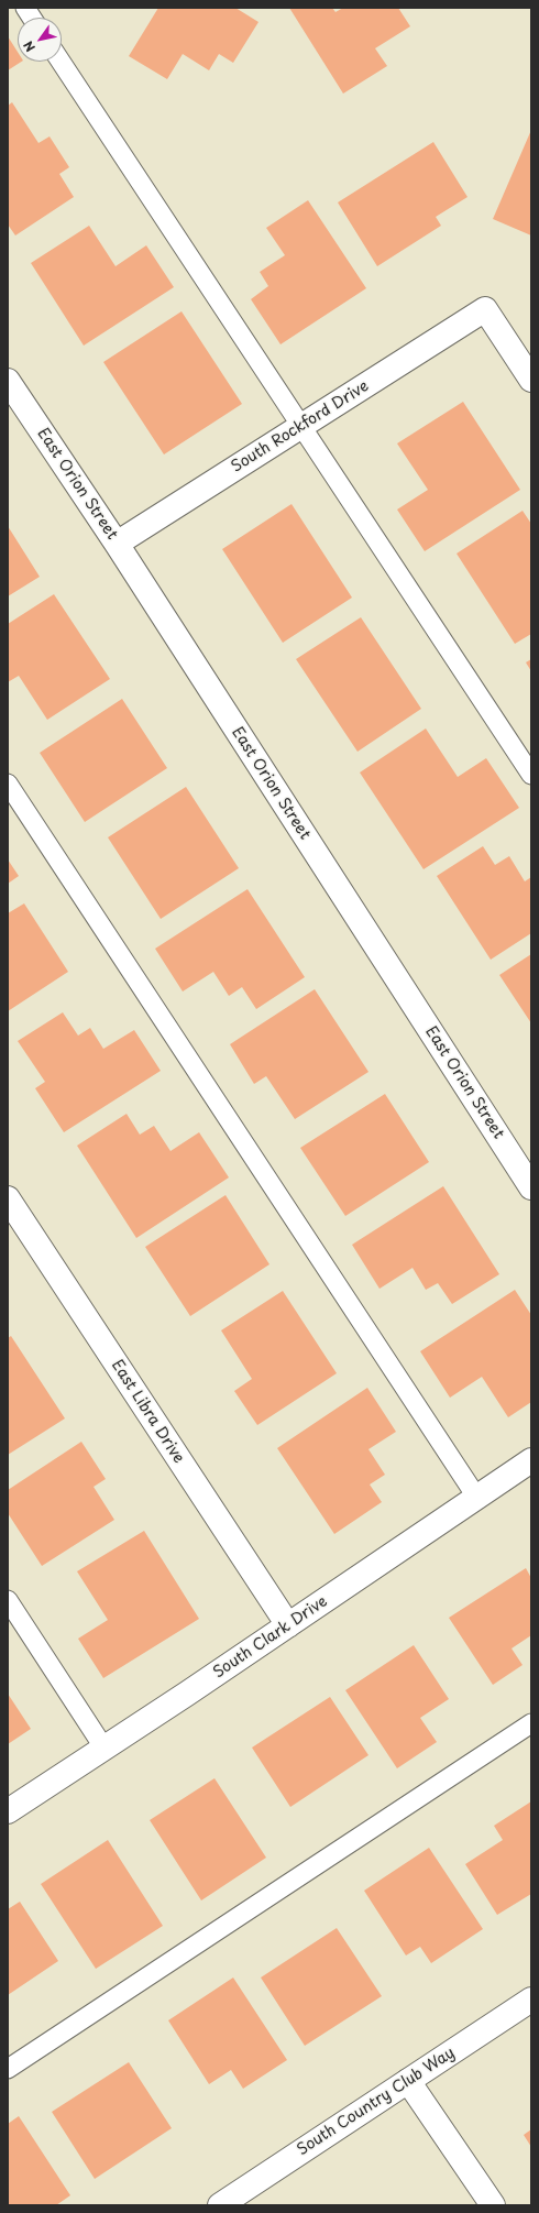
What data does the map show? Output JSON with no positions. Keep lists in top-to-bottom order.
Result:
{
  "streets": {
    "street": [
      "South Rockford Drive",
      "East Orion Street",
      "East Libra Drive",
      "South Clark Drive",
      "South Country Club Way"
    ]
  },
  "crossings": [
    ["South Rockford Drive", "East Orion Street"],
    ["East Libra Drive", "South Clark Drive"]
  ],
  "north": "bottom left"
}
